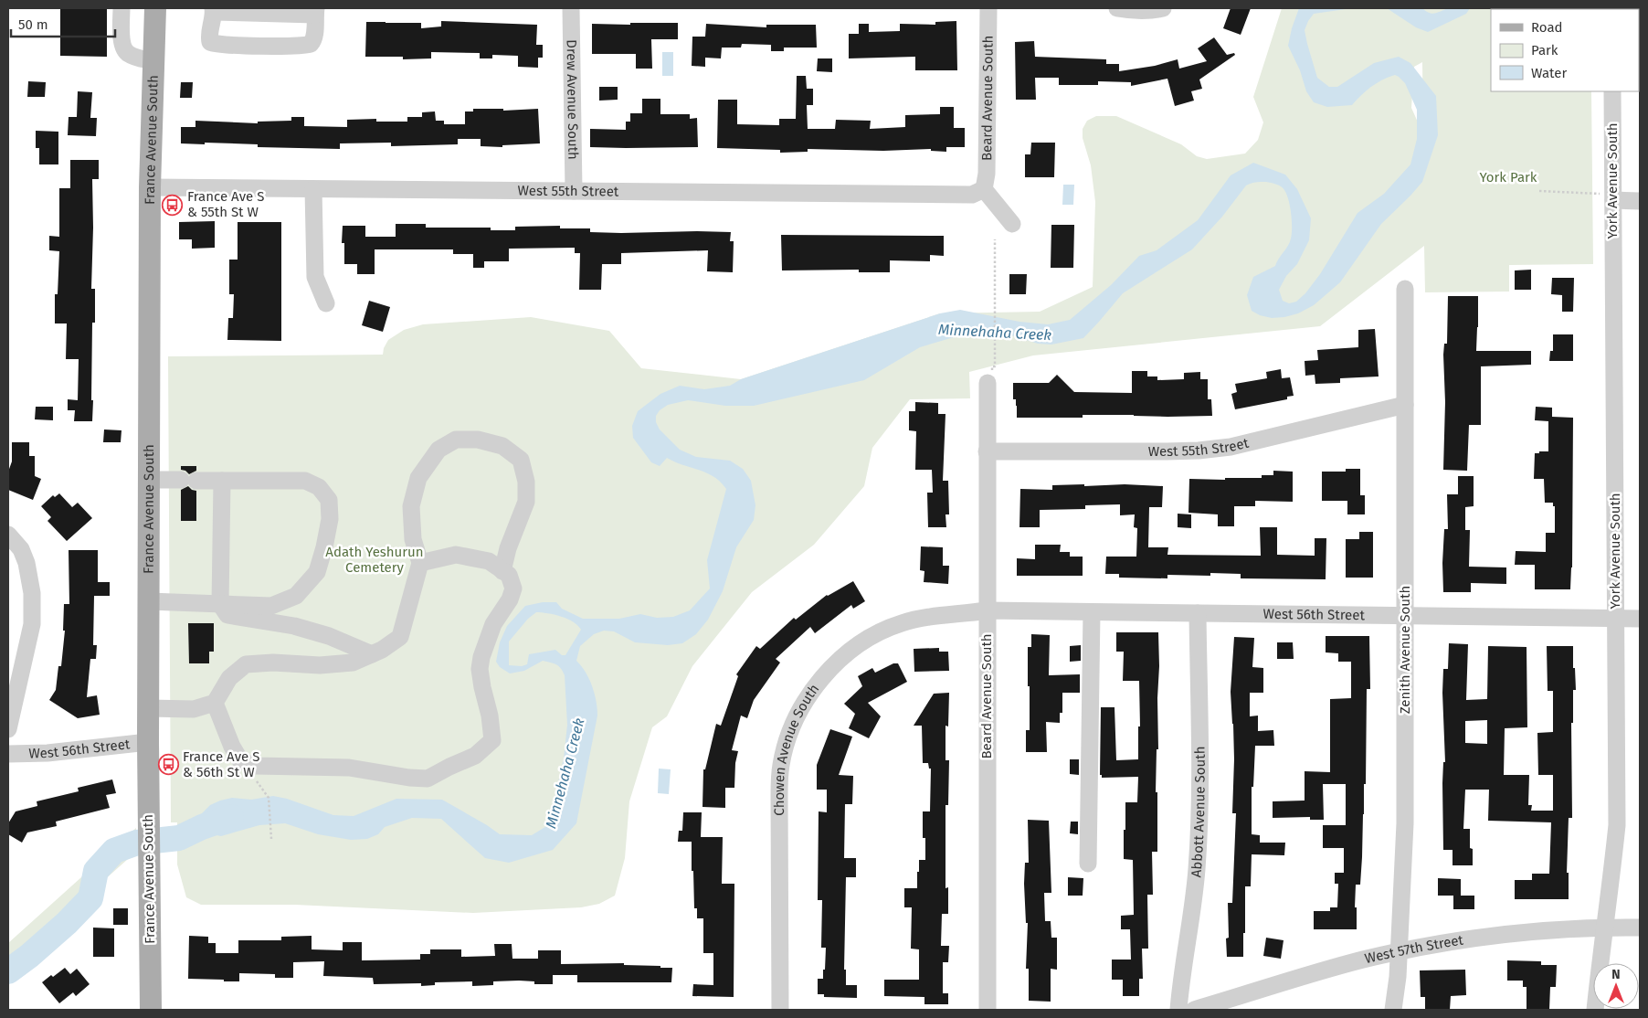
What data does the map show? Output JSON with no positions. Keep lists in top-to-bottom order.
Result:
{
  "streets": {
    "main road": ["France Avenue South"],
    "street": [
      "Beard Avenue South",
      "Drew Avenue South",
      "York Avenue South",
      "West 55th Street",
      "West 56th Street",
      "Zenith Avenue South",
      "Chowen Avenue South",
      "Abbott Avenue South",
      "West 57th Street"
    ]
  },
  "crossings": [
    ["Beard Avenue South", "West 55th Street"],
    ["Beard Avenue South", "West 56th Street"],
    ["Beard Avenue South", "Chowen Avenue South"],
    ["Drew Avenue South", "West 55th Street"],
    ["France Avenue South", "West 55th Street"],
    ["France Avenue South", "West 56th Street"],
    ["York Avenue South", "West 56th Street"],
    ["York Avenue South", "West 57th Street"],
    ["West 55th Street", "Zenith Avenue South"],
    ["West 56th Street", "Zenith Avenue South"],
    ["West 56th Street", "Chowen Avenue South"],
    ["West 56th Street", "Abbott Avenue South"],
    ["Zenith Avenue South", "West 57th Street"]
  ],
  "water": ["Minnehaha Creek"],
  "parks": ["York Park", "Adath Yeshurun Cemetery"],
  "places": {
    "bus stop": ["France Ave S & 55th St W", "France Ave S & 56th St W"]
  },
  "legend": ["Road", "Park", "Water"],
  "scale_bar": "50 m",
  "north": "top"
}
